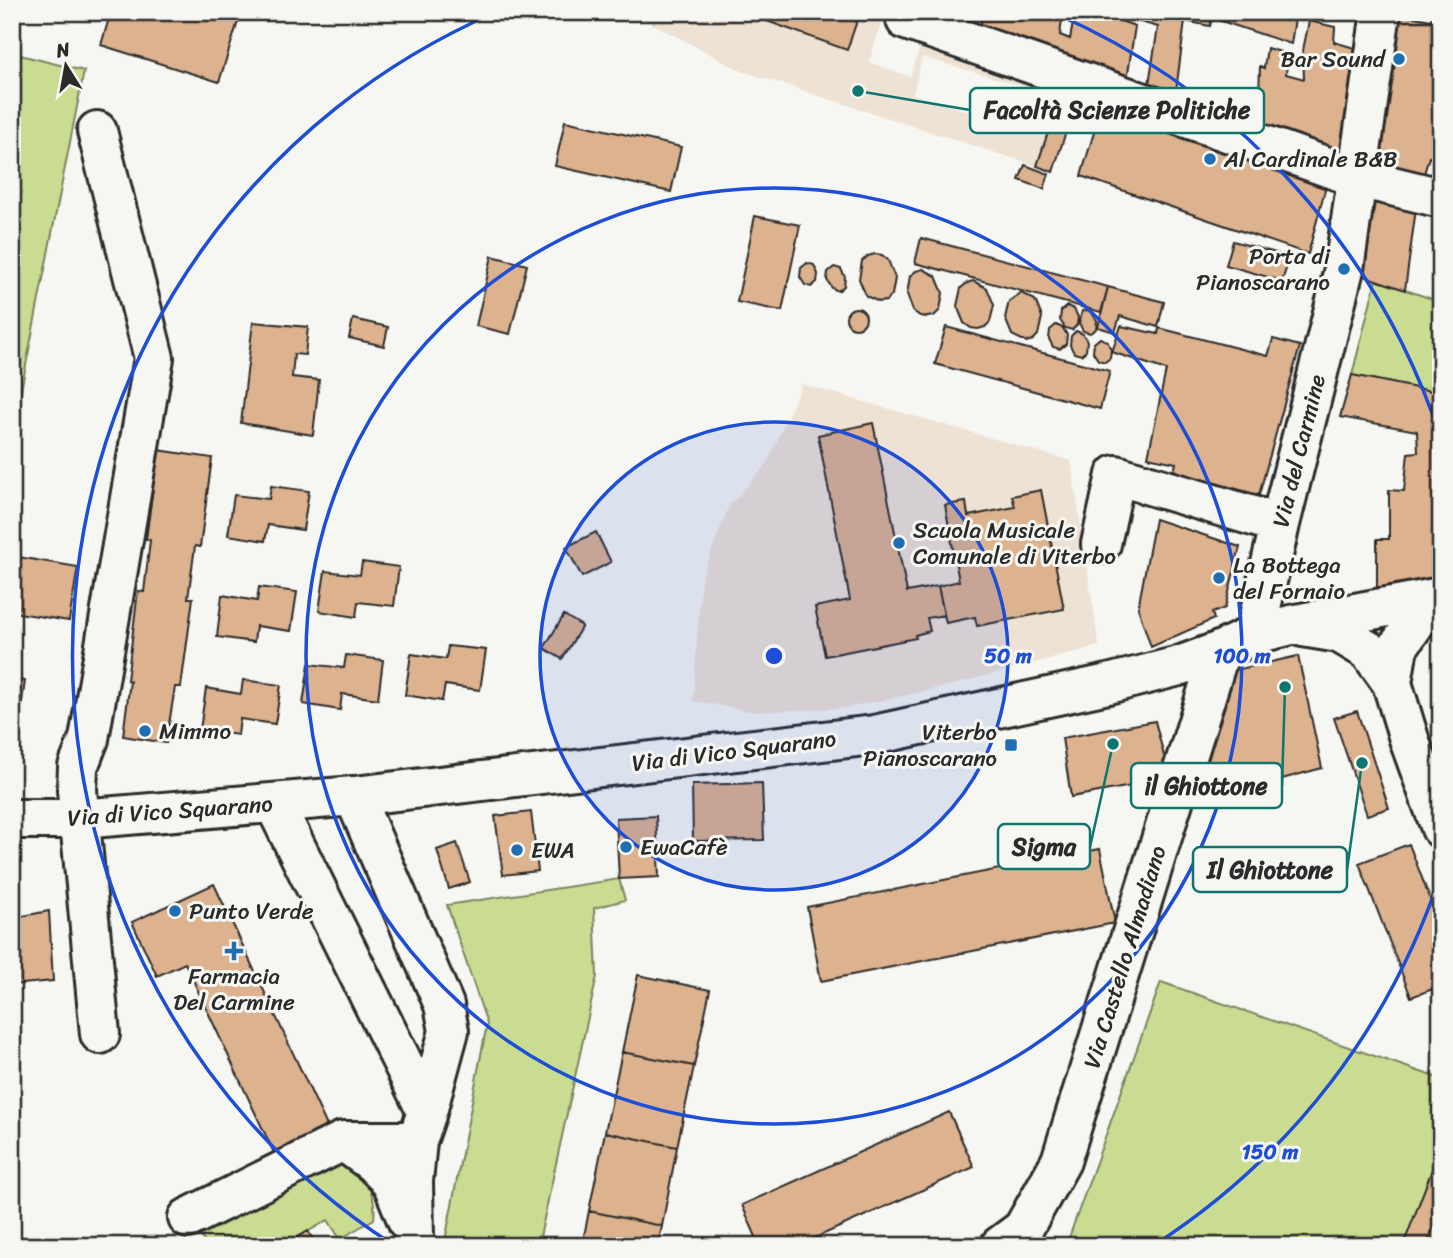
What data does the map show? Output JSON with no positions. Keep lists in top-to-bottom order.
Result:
{
  "streets": {
    "street": ["Via del Carmine", "Via di Vico Squarano", "Via Castello Almadiano"]
  },
  "crossings": [
    ["Via del Carmine", "Via di Vico Squarano"],
    ["Via di Vico Squarano", "Via Castello Almadiano"]
  ],
  "places": {
    "other": [
      "Bar Sound",
      "Facoltà Scienze Politiche",
      "Al Cardinale B&B",
      "Porta di Pianoscarano",
      "Scuola Musicale Comunale di Viterbo",
      "La Bottega del Fornaio",
      "il Ghiottone",
      "Mimmo",
      "Sigma",
      "Il Ghiottone",
      "EwaCafè",
      "EWA",
      "Punto Verde"
    ],
    "transit": ["Viterbo Pianoscarano"],
    "health": ["Farmacia Del Carmine"]
  },
  "north": "top",
  "rings": ["50 m", "100 m", "150 m"]
}
